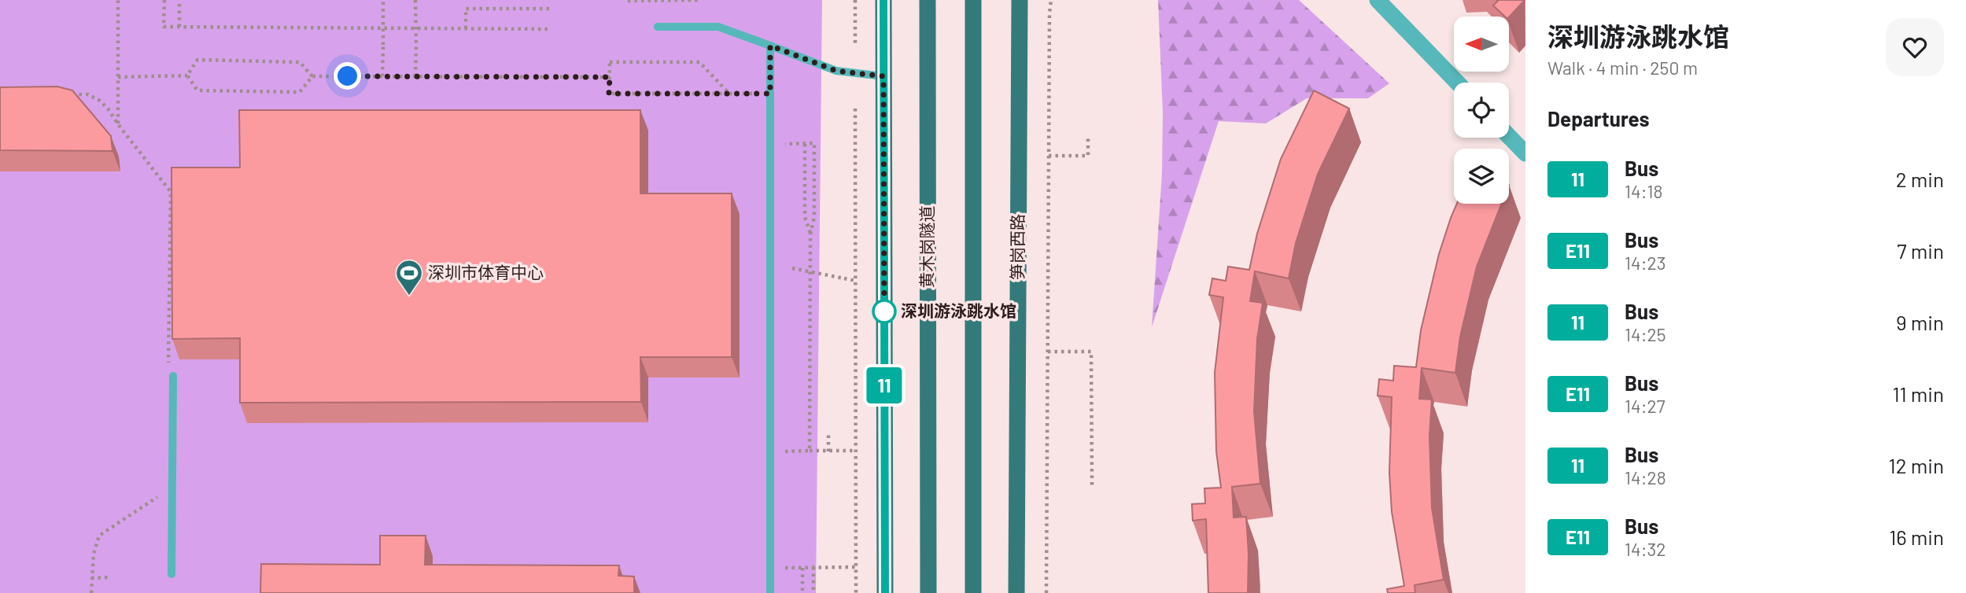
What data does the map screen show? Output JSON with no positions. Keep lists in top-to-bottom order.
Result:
{
  "streets": {
    "main road": ["黄木岗隧道", "笋岗西路"]
  },
  "places": {
    "sports": ["深圳市体育中心"],
    "other": ["深圳游泳跳水馆"]
  },
  "lines": ["bus line 11"],
  "north": "left",
  "page": {
    "on_map": "11",
    "heading": [
      ["深圳游泳跳水馆", "Walk · 4 min · 250 m"],
      "Departures"
    ],
    "list": [
      {
        "mark": "11",
        "name": "Bus",
        "note": "14:18",
        "value": "2 min"
      },
      {
        "mark": "E11",
        "name": "Bus",
        "note": "14:23",
        "value": "7 min"
      },
      {
        "mark": "11",
        "name": "Bus",
        "note": "14:25",
        "value": "9 min"
      },
      {
        "mark": "E11",
        "name": "Bus",
        "note": "14:27",
        "value": "11 min"
      },
      {
        "mark": "11",
        "name": "Bus",
        "note": "14:28",
        "value": "12 min"
      },
      {
        "mark": "E11",
        "name": "Bus",
        "note": "14:32",
        "value": "16 min"
      }
    ]
  }
}
